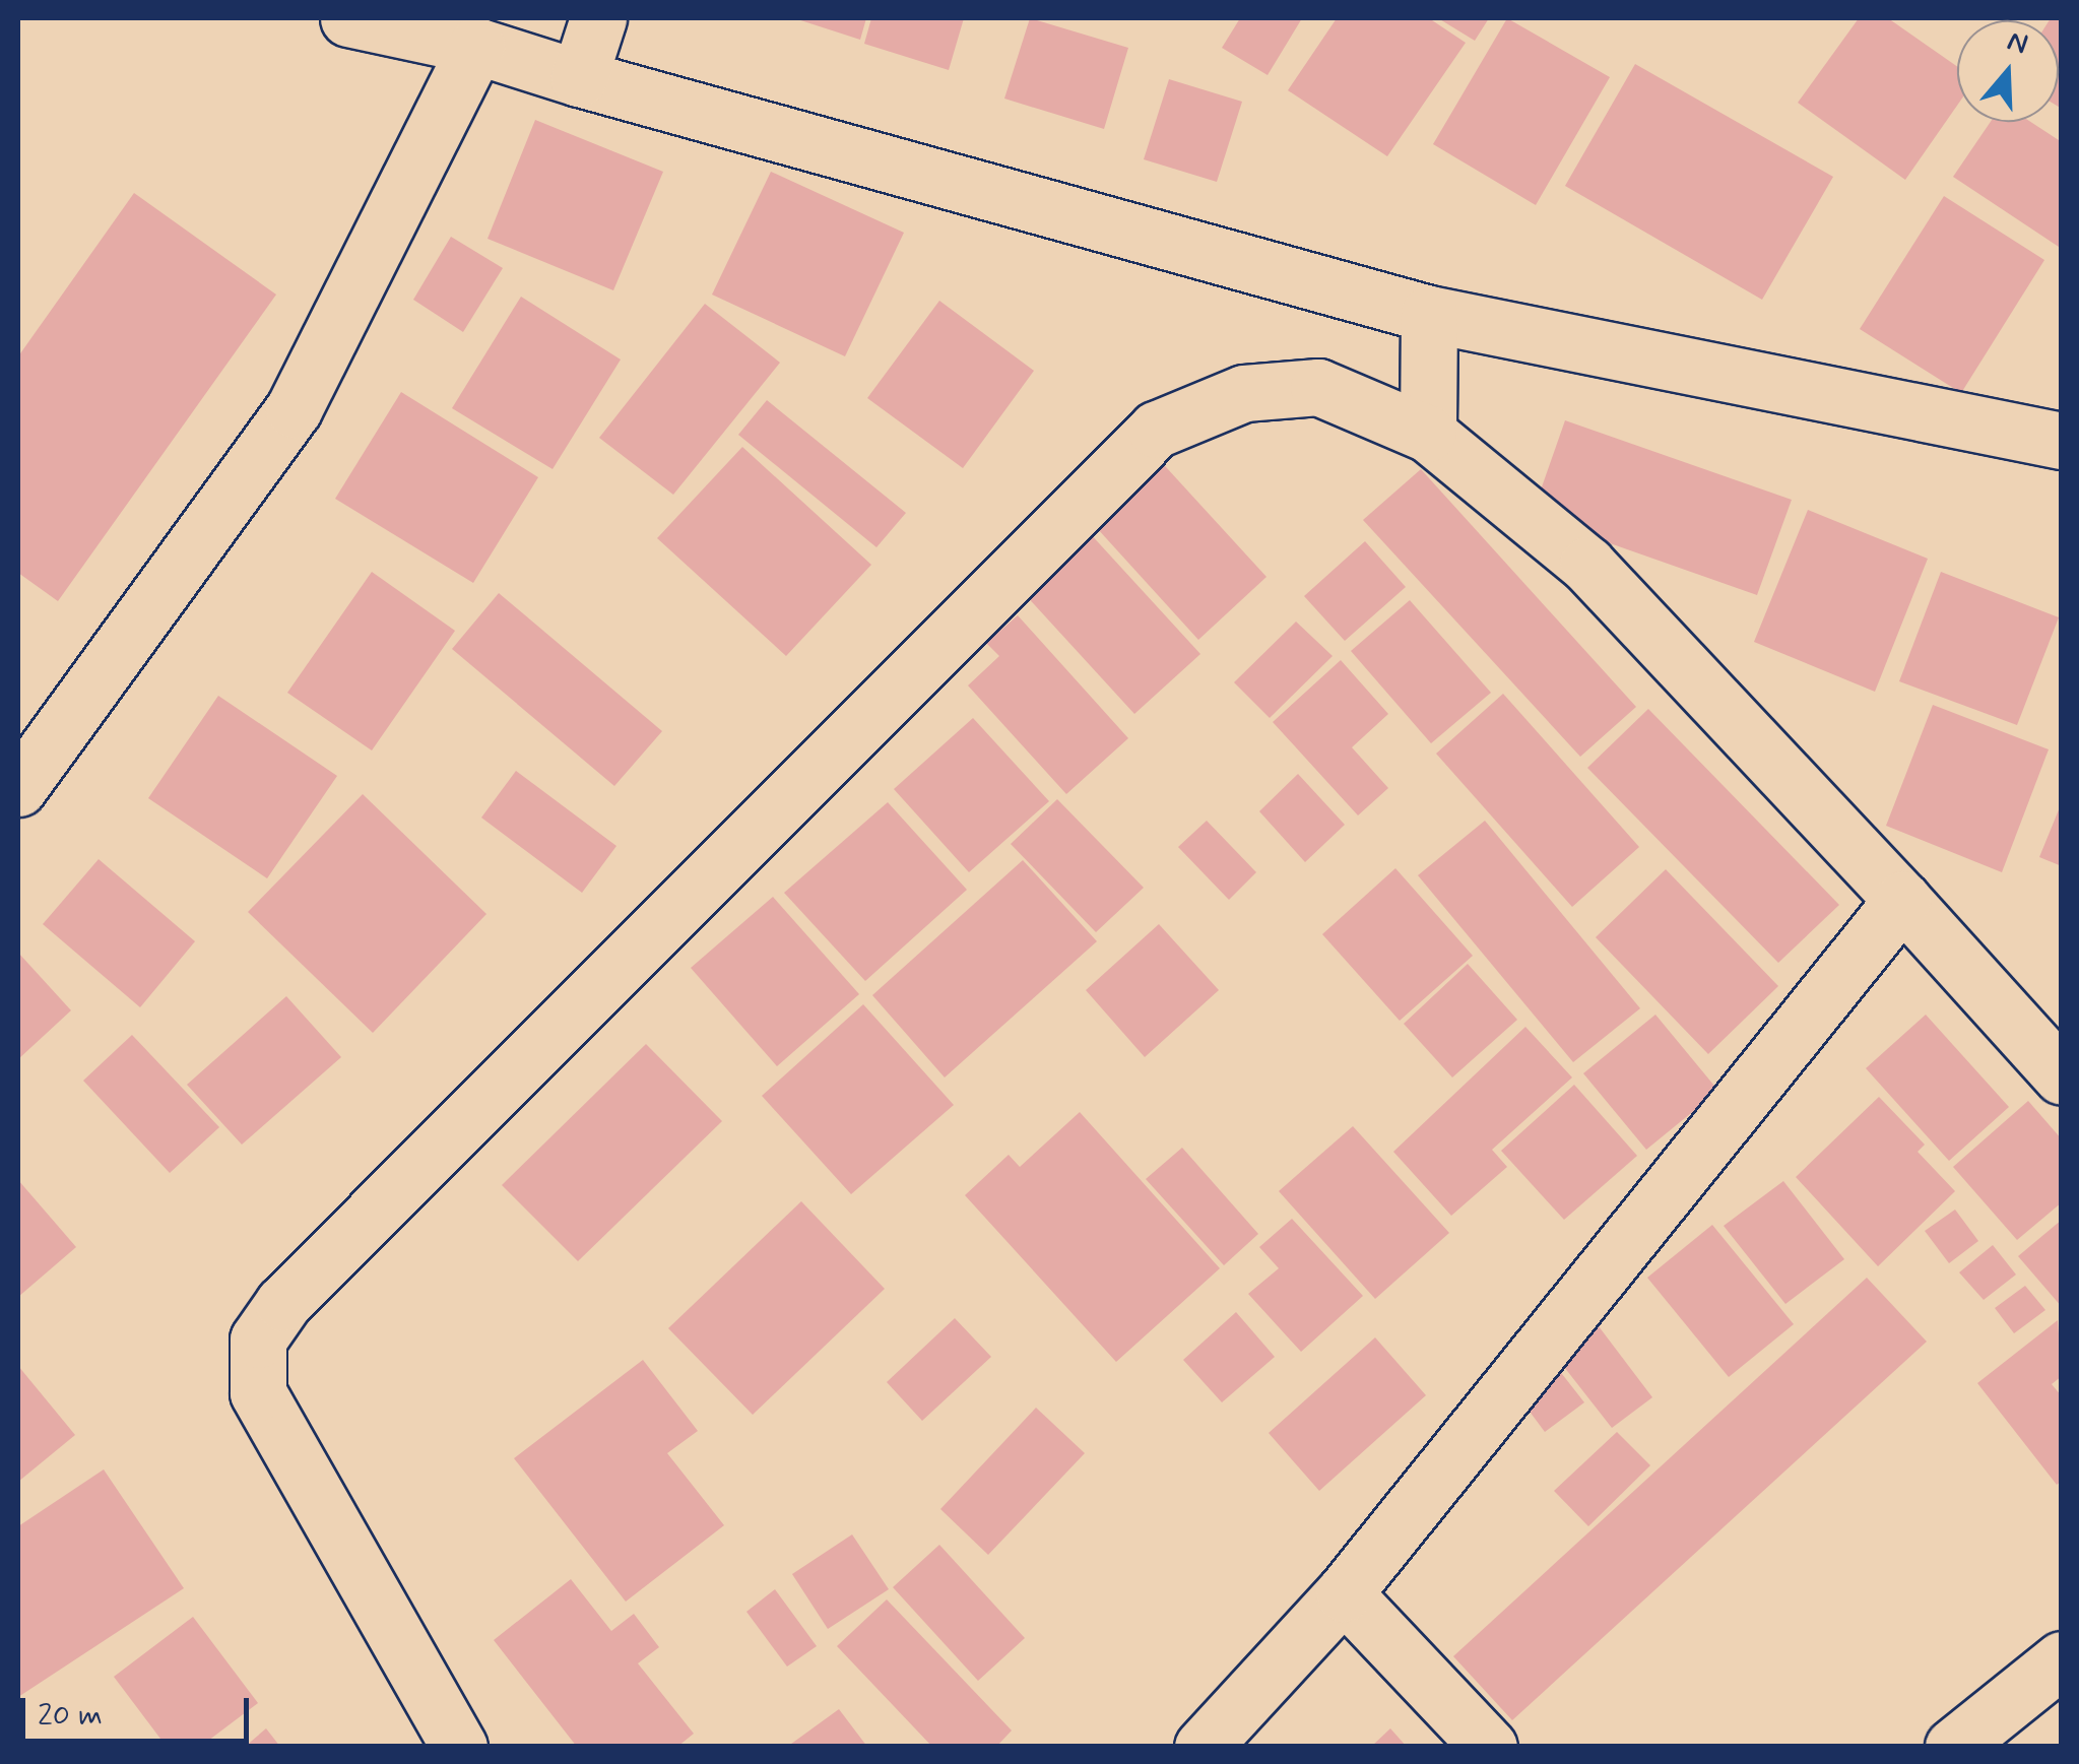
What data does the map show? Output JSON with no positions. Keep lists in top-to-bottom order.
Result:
{
  "scale_bar": "20 m",
  "north": "top"
}
